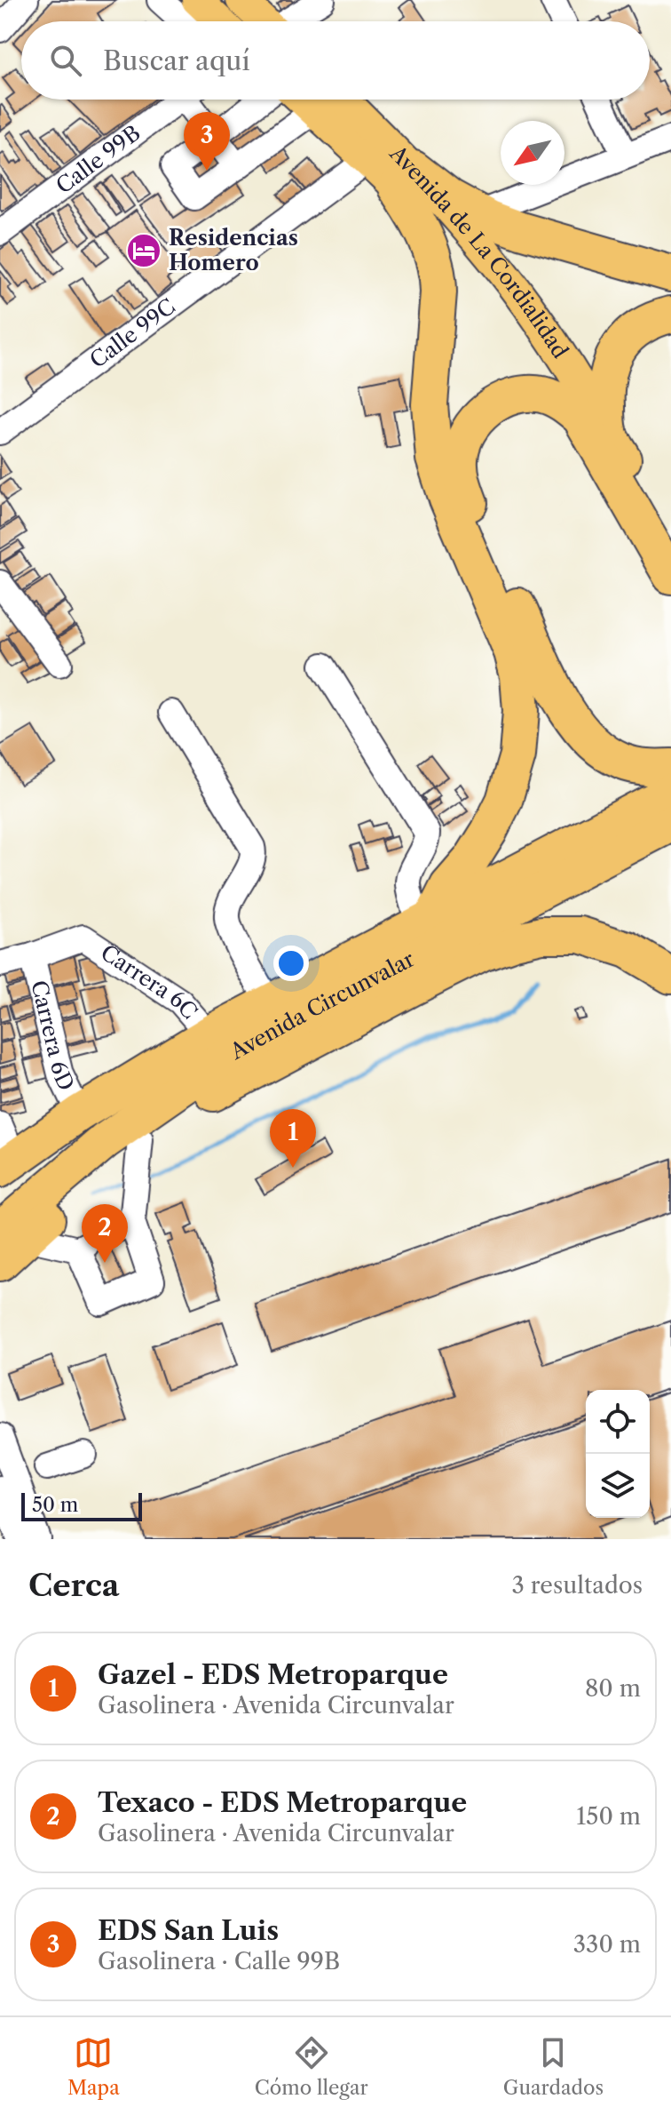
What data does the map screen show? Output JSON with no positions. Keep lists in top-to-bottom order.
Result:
{
  "streets": {
    "highway": ["Avenida Circunvalar"],
    "main road": ["Avenida de La Cordialidad"],
    "street": [
      "Calle 99B",
      "Calle 99C",
      "Carrera 6C",
      "Carrera 6D"
    ]
  },
  "crossings": [
    ["Avenida de La Cordialidad", "Calle 99C"],
    ["Carrera 6C", "Avenida Circunvalar"],
    ["Carrera 6C", "Carrera 6D"],
    ["Avenida Circunvalar", "Carrera 6D"]
  ],
  "places": {
    "hotel": ["Residencias Homero"]
  },
  "scale_bar": "50 m",
  "north": "bottom left",
  "page": {
    "search": "Buscar aquí",
    "pins": ["3", "1", "2"],
    "scale": "50 m",
    "heading": ["Cerca", "3 resultados"],
    "list": [
      {
        "mark": "1",
        "name": "Gazel - EDS Metroparque",
        "note": "Gasolinera · Avenida Circunvalar",
        "value": "80 m"
      },
      {
        "mark": "2",
        "name": "Texaco - EDS Metroparque",
        "note": "Gasolinera · Avenida Circunvalar",
        "value": "150 m"
      },
      {
        "mark": "3",
        "name": "EDS San Luis",
        "note": "Gasolinera · Calle 99B",
        "value": "330 m"
      }
    ],
    "nav": ["Mapa", "Cómo llegar", "Guardados"]
  }
}
